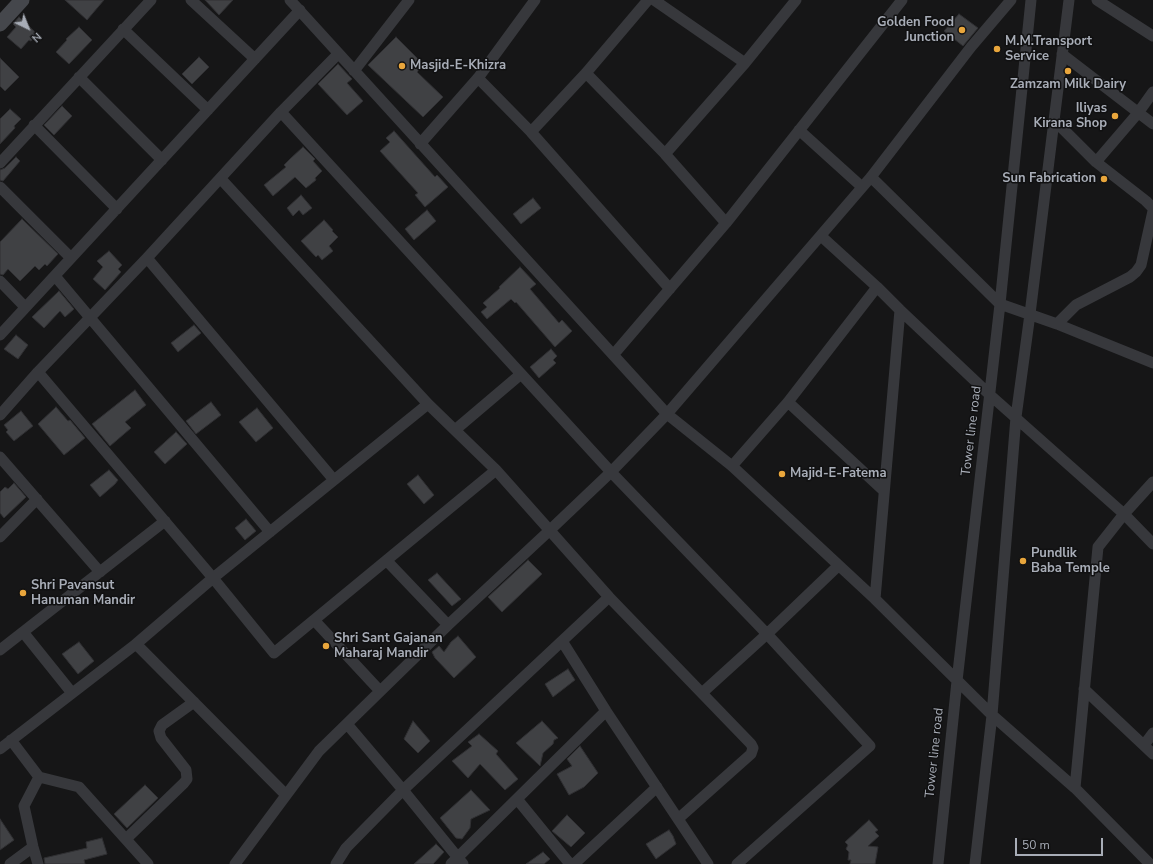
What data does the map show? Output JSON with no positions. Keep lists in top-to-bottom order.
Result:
{
  "streets": {
    "street": ["Tower line road"]
  },
  "places": [
    "Golden Food Junction",
    "M.M.Transport Service",
    "Masjid-E-Khizra",
    "Zamzam Milk Dairy",
    "Iliyas Kirana Shop",
    "Sun Fabrication",
    "Majid-E-Fatema",
    "Pundlik Baba Temple",
    "Shri Pavansut Hanuman Mandir",
    "Shri Sant Gajanan Maharaj Mandir"
  ],
  "scale_bar": "50 m",
  "north": "bottom right"
}
